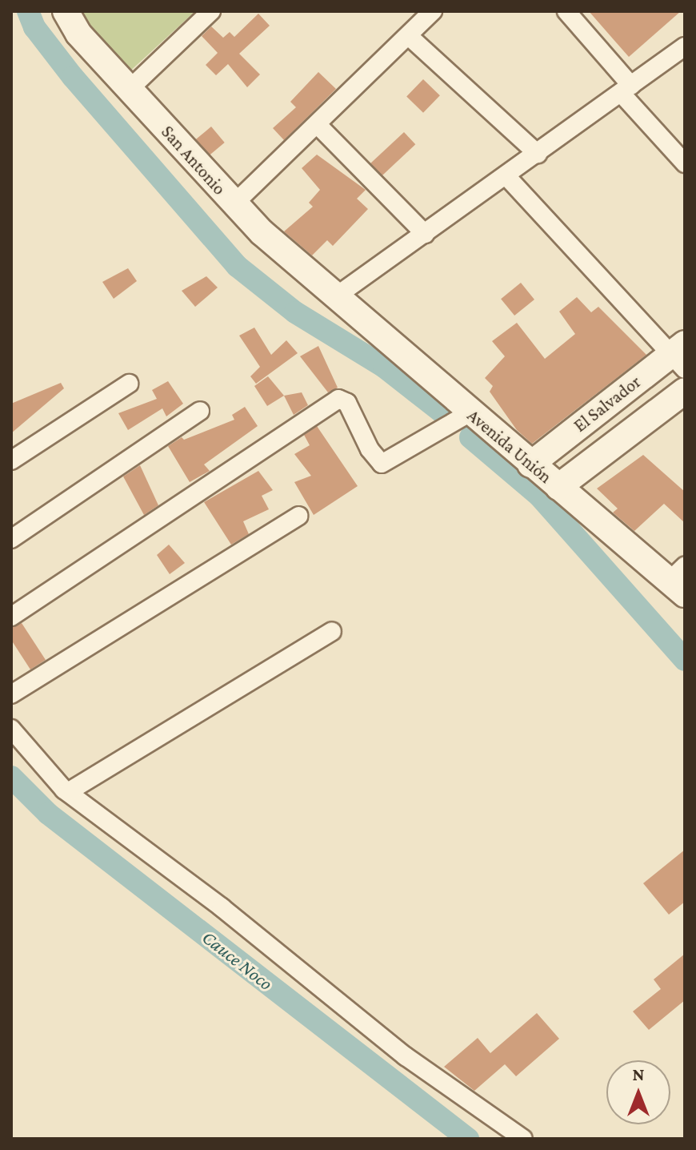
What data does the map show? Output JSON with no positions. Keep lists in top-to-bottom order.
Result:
{
  "streets": {
    "street": ["San Antonio", "El Salvador", "Avenida Unión"]
  },
  "crossings": [
    ["San Antonio", "Avenida Unión"],
    ["El Salvador", "Avenida Unión"]
  ],
  "water": ["Cauce Noco"],
  "north": "top"
}
